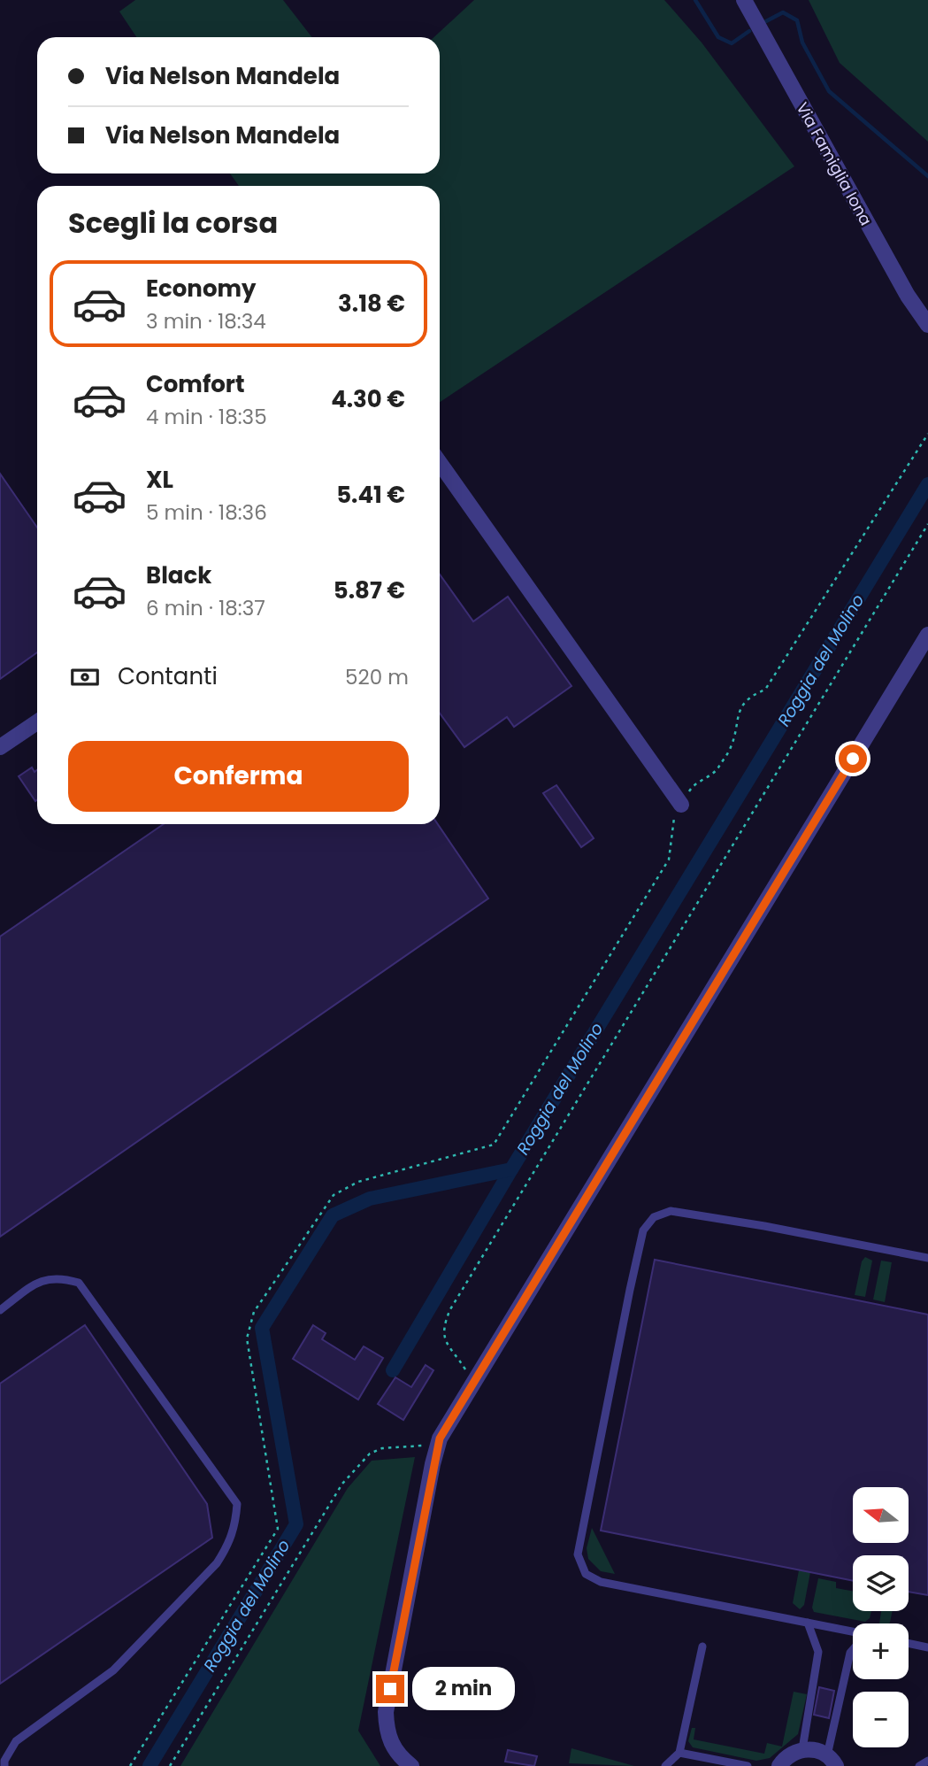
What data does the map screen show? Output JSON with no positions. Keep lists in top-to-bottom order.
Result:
{
  "streets": {
    "street": ["Via Famiglia Iona"]
  },
  "water": ["Roggia del Molino"],
  "north": "left",
  "page": {
    "banner": ["Via Nelson Mandela", "Via Nelson Mandela"],
    "heading": "Scegli la corsa",
    "list": [
      {
        "name": "Economy",
        "note": "3 min · 18:34",
        "value": "3.18 €"
      },
      {
        "name": "Comfort",
        "note": "4 min · 18:35",
        "value": "4.30 €"
      },
      {
        "name": "XL",
        "note": "5 min · 18:36",
        "value": "5.41 €"
      },
      {
        "name": "Black",
        "note": "6 min · 18:37",
        "value": "5.87 €"
      }
    ],
    "pay": ["Contanti", "520 m"],
    "buttons": "Conferma",
    "map_buttons": ["+", "−"],
    "bubble": "2 min"
  }
}
